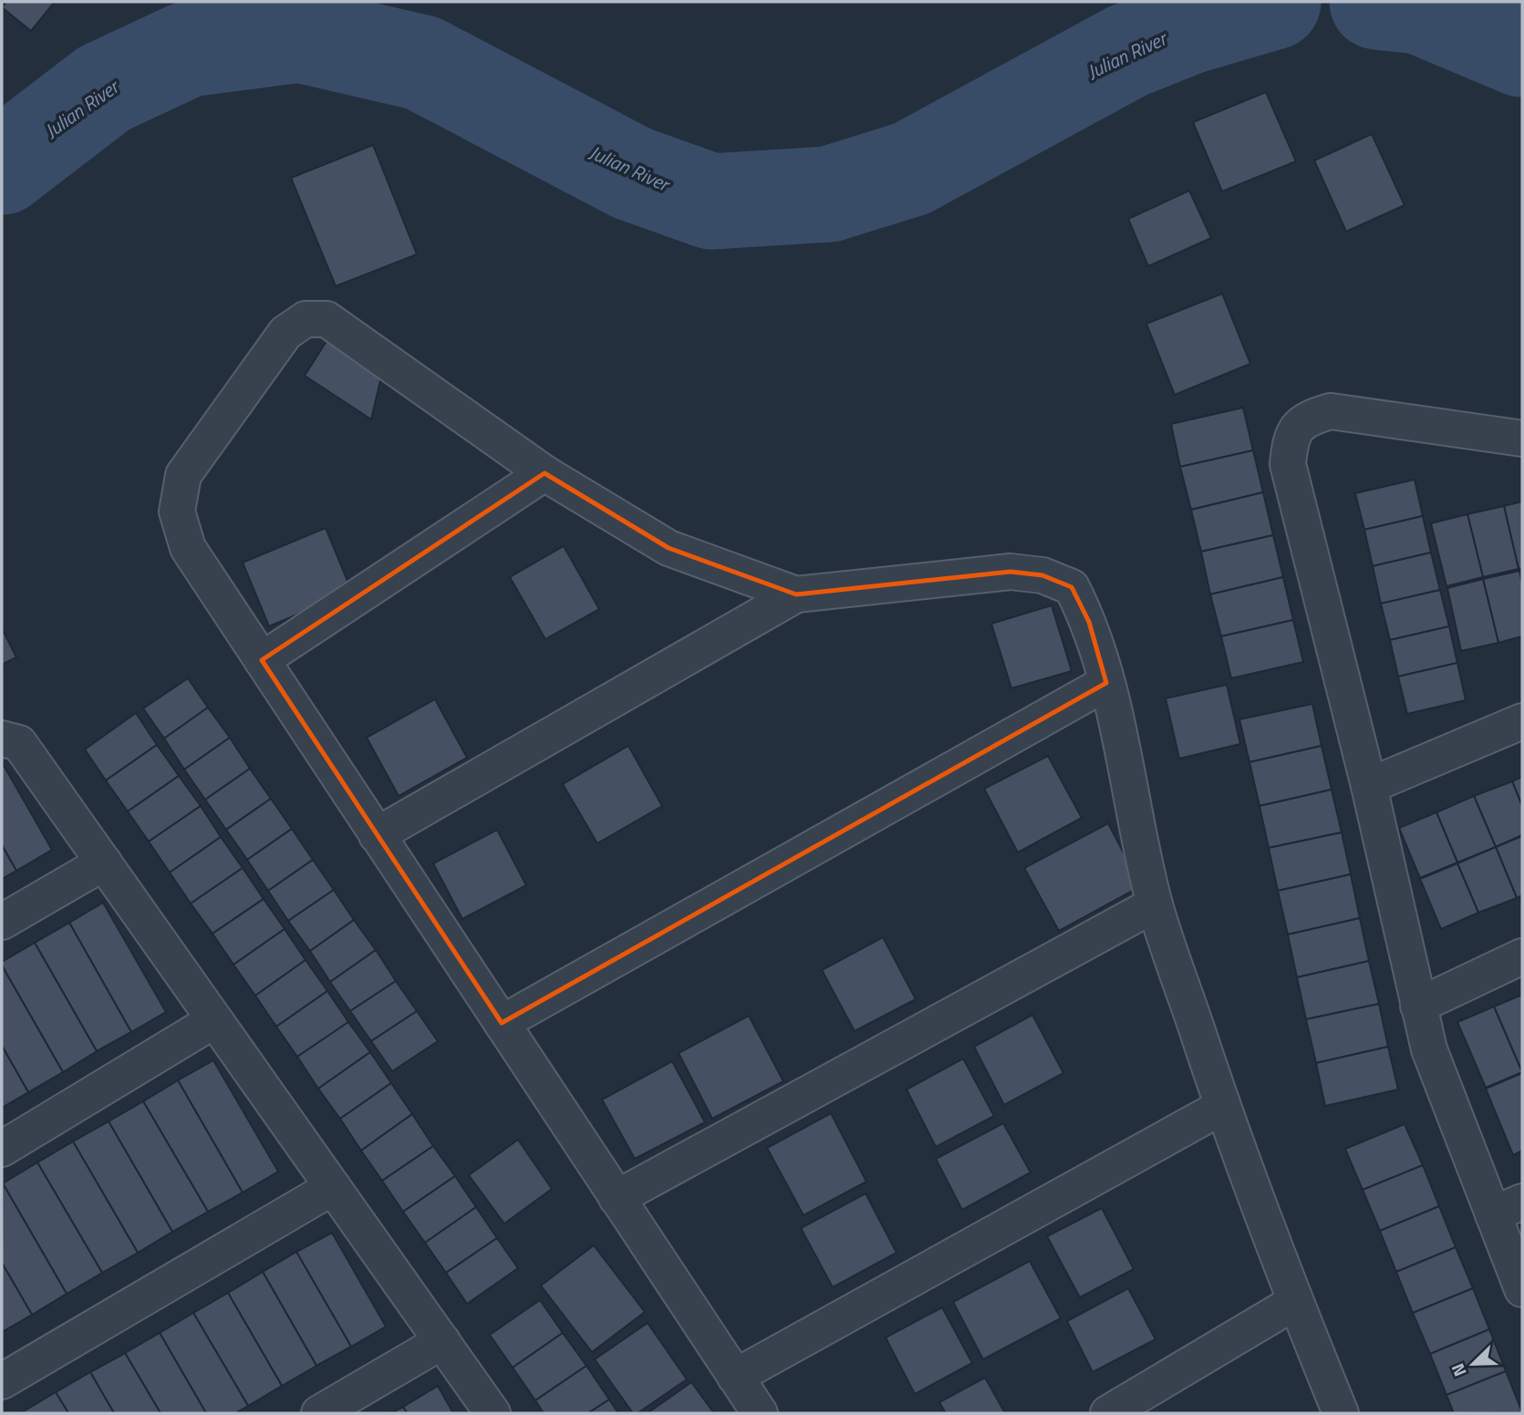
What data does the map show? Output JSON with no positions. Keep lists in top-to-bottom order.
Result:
{
  "water": ["Julian River"],
  "north": "bottom left"
}
